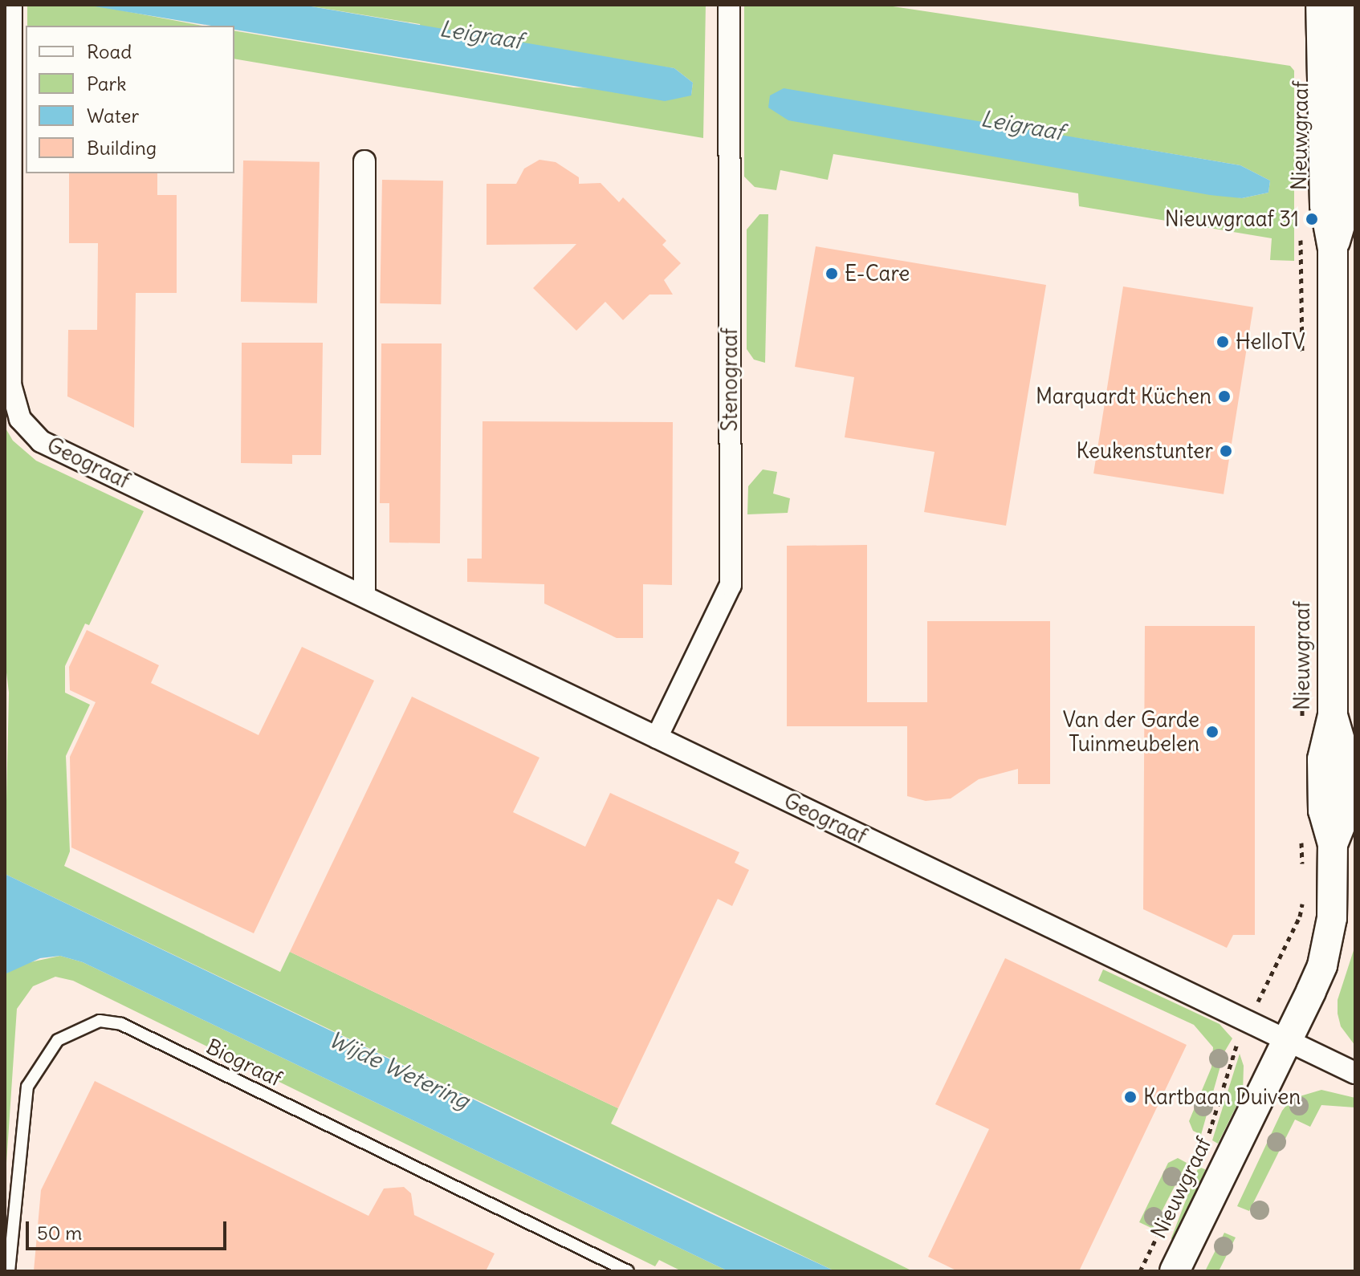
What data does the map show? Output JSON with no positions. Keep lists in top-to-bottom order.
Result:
{
  "streets": {
    "street": ["Nieuwgraaf", "Stenograaf", "Geograaf"],
    "lane": ["Biograaf"]
  },
  "crossings": [
    ["Nieuwgraaf", "Geograaf"],
    ["Stenograaf", "Geograaf"]
  ],
  "water": ["Leigraaf", "Wijde Wetering"],
  "places": [
    "Nieuwgraaf 31",
    "E-Care",
    "HelloTV",
    "Marquardt Küchen",
    "Keukenstunter",
    "Van der Garde Tuinmeubelen",
    "Kartbaan Duiven"
  ],
  "legend": [
    "Road",
    "Park",
    "Water",
    "Building"
  ],
  "scale_bar": "50 m"
}
